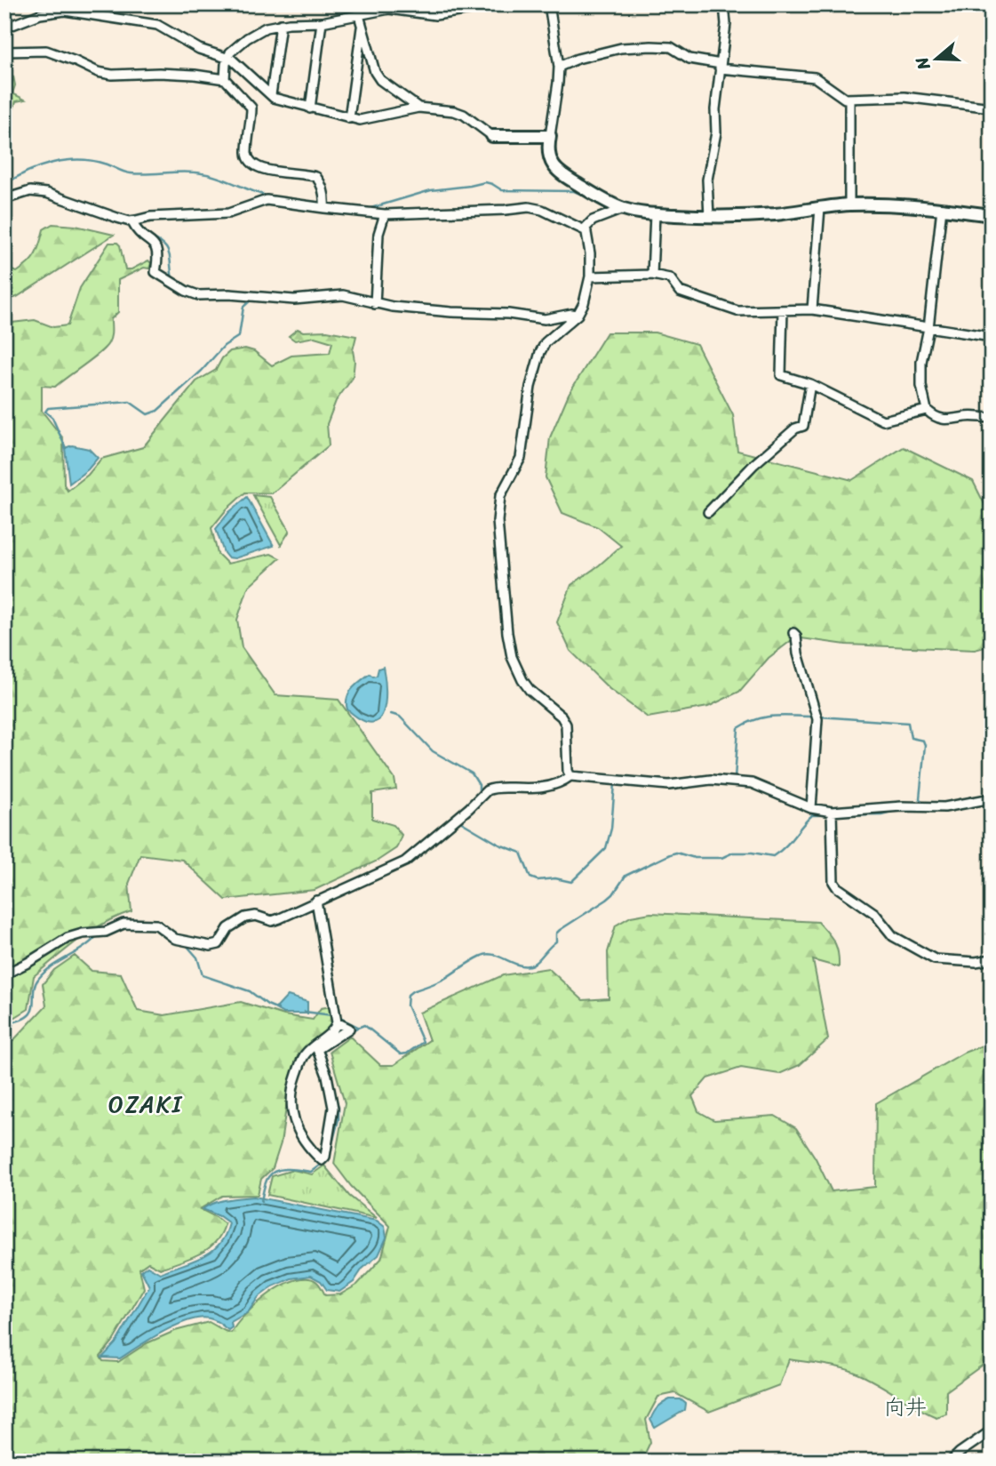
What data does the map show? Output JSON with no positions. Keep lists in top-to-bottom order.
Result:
{
  "districts": ["OZAKI", "向井"],
  "north": "left"
}
